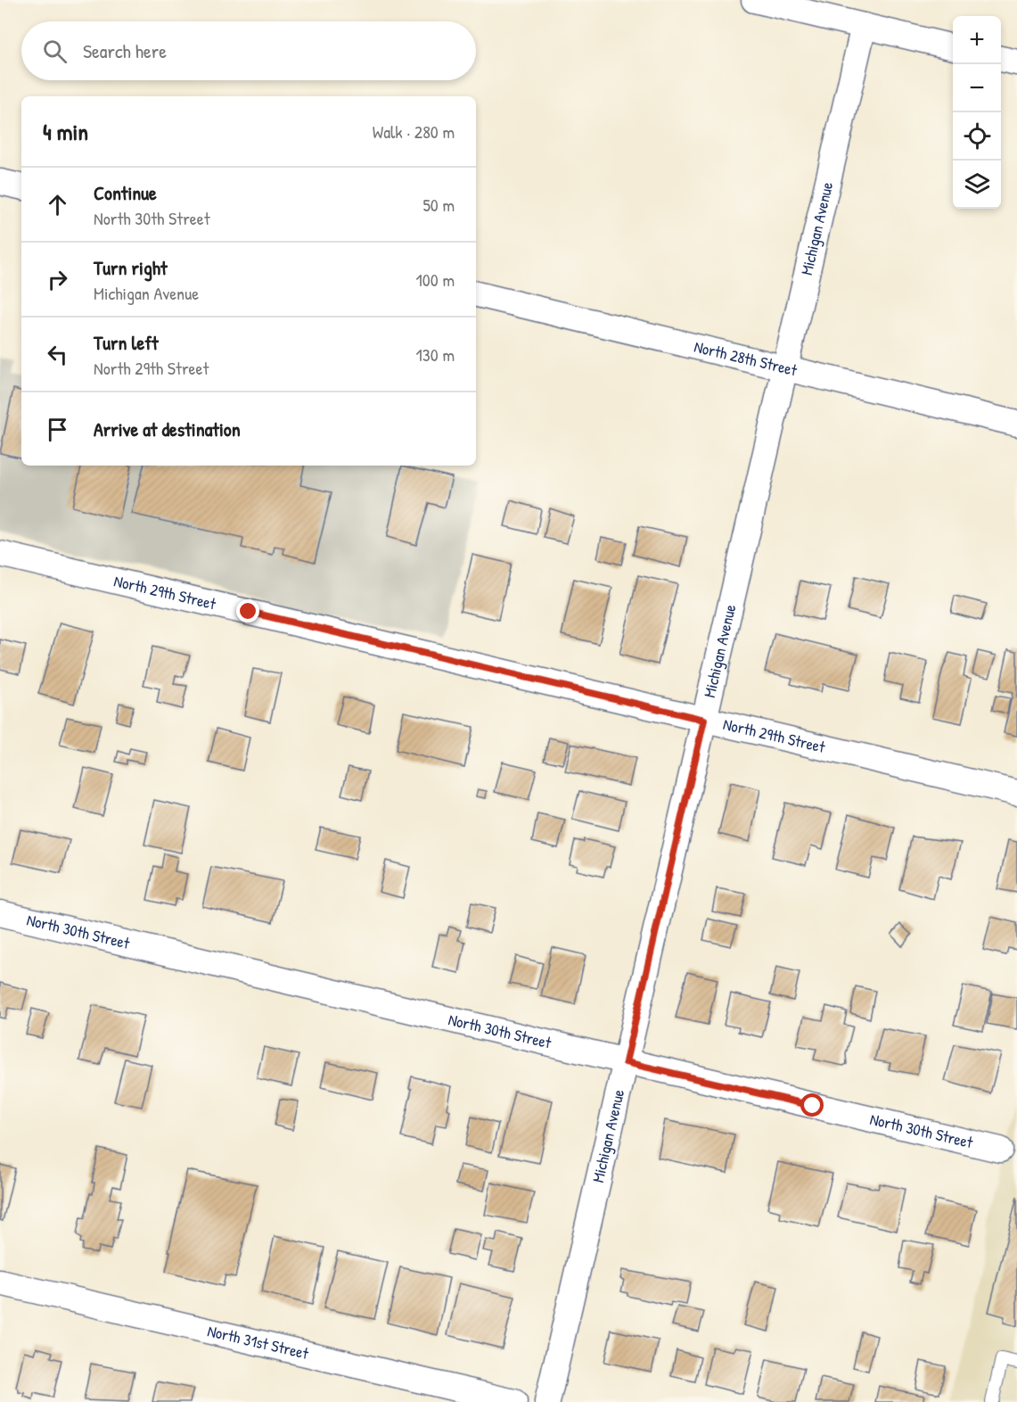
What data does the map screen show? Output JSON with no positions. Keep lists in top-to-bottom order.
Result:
{
  "streets": {
    "street": [
      "Michigan Avenue",
      "North 28th Street",
      "North 29th Street",
      "North 30th Street",
      "North 31st Street"
    ]
  },
  "crossings": [
    ["Michigan Avenue", "North 28th Street"],
    ["Michigan Avenue", "North 29th Street"],
    ["Michigan Avenue", "North 30th Street"]
  ],
  "page": {
    "map_buttons": ["+", "−"],
    "search": "Search here",
    "heading": ["4 min", "Walk · 280 m"],
    "list": [
      ["Continue", "North 30th Street", "50 m"],
      ["Turn right", "Michigan Avenue", "100 m"],
      ["Turn left", "North 29th Street", "130 m"],
      "Arrive at destination"
    ]
  }
}
